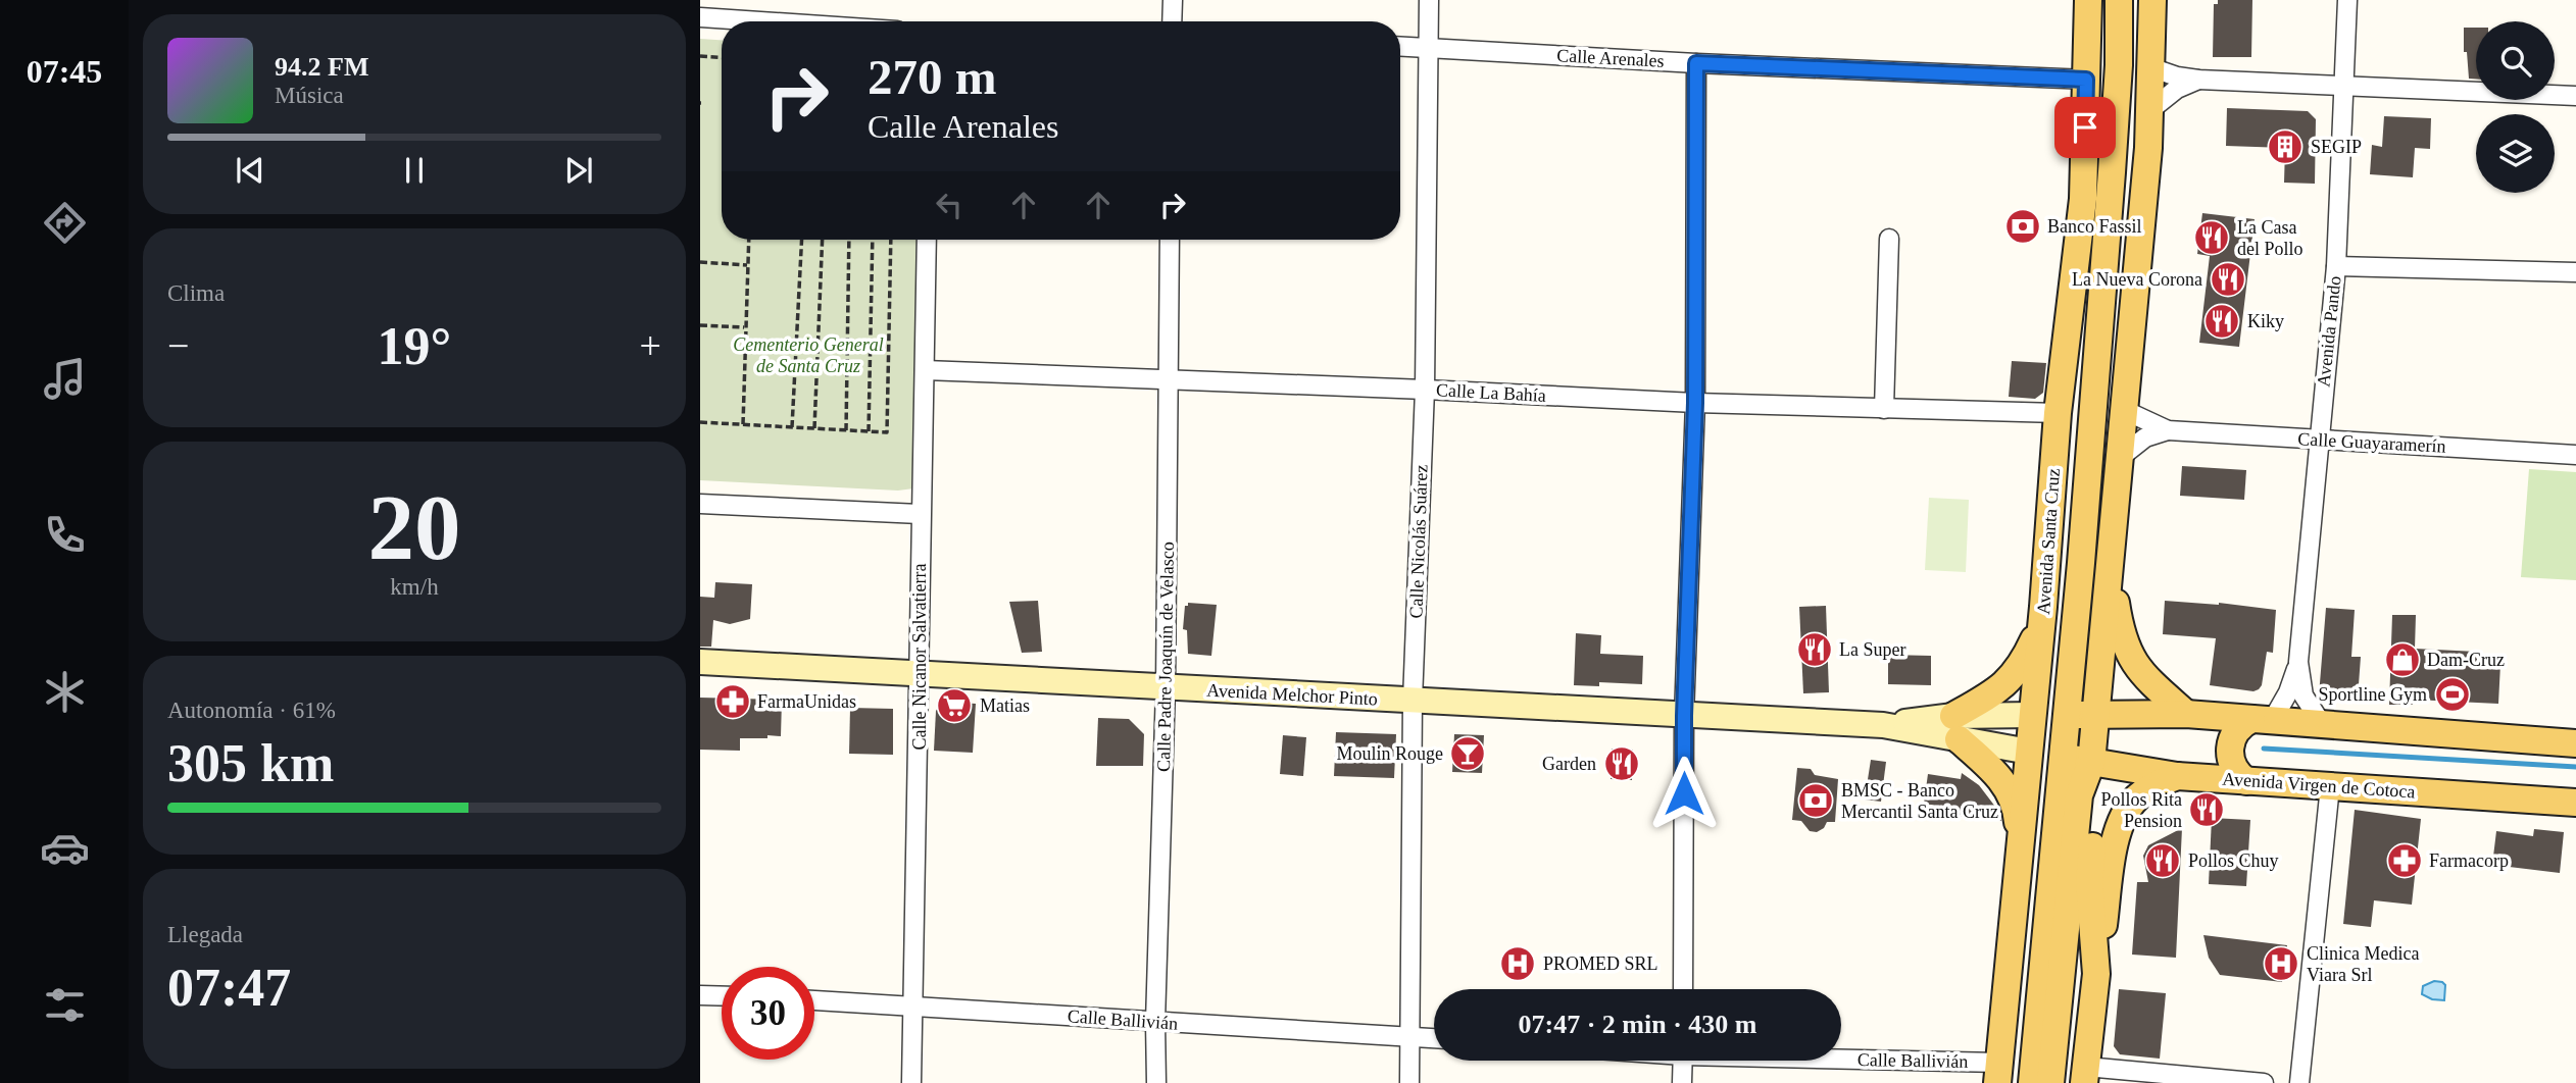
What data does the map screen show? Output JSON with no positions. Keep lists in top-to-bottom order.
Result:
{
  "streets": {
    "main road": ["Avenida Santa Cruz", "Avenida Melchor Pinto", "Avenida Virgen de Cotoca"],
    "street": [
      "Calle Arenales",
      "Avenida Pando",
      "Calle La Bahía",
      "Calle Guayaramerín",
      "Calle Nicolás Suárez",
      "Calle Nicanor Salvatierra",
      "Calle Padre Joaquín de Velasco",
      "Calle Ballivián"
    ]
  },
  "crossings": [
    ["Calle Arenales", "Calle Nicolás Suárez"],
    ["Calle Arenales", "Avenida Santa Cruz"],
    ["Avenida Pando", "Calle Guayaramerín"],
    ["Calle La Bahía", "Calle Nicolás Suárez"],
    ["Calle La Bahía", "Avenida Santa Cruz"],
    ["Calle La Bahía", "Calle Nicanor Salvatierra"],
    ["Calle La Bahía", "Calle Padre Joaquín de Velasco"],
    ["Calle Nicolás Suárez", "Avenida Melchor Pinto"],
    ["Calle Nicolás Suárez", "Calle Ballivián"],
    ["Avenida Santa Cruz", "Avenida Melchor Pinto"],
    ["Avenida Santa Cruz", "Avenida Virgen de Cotoca"],
    ["Avenida Santa Cruz", "Calle Ballivián"],
    ["Calle Nicanor Salvatierra", "Avenida Melchor Pinto"],
    ["Calle Nicanor Salvatierra", "Calle Ballivián"],
    ["Calle Padre Joaquín de Velasco", "Avenida Melchor Pinto"],
    ["Calle Padre Joaquín de Velasco", "Calle Ballivián"],
    ["Avenida Melchor Pinto", "Avenida Virgen de Cotoca"]
  ],
  "parks": ["Cementerio General de Santa Cruz"],
  "places": {
    "building": ["SEGIP"],
    "bank": ["Banco Fassil", "BMSC - Banco Mercantil Santa Cruz"],
    "restaurant": [
      "La Casa del Pollo",
      "La Nueva Corona",
      "Kiky",
      "La Super",
      "Garden",
      "Pollos Rita Pension",
      "Pollos Chuy"
    ],
    "shop": ["Dam-Cruz"],
    "sports": ["Sportline Gym"],
    "pharmacy": ["FarmaUnidas", "Farmacorp"],
    "supermarket": ["Matias"],
    "bar": ["Moulin Rouge"],
    "hospital": ["PROMED SRL", "Clinica Medica Viara Srl"]
  },
  "page": {
    "tabs": "07:45",
    "turn": ["270 m", "Calle Arenales"],
    "song": ["94.2 FM", "Música"],
    "tile": [
      "Clima",
      ["20", "km/h"],
      ["Autonomía · 61%", "305 km"],
      ["Llegada", "07:47"]
    ],
    "heat": ["−", "19°", "+"],
    "limit": "30",
    "trip": "07:47 · 2 min · 430 m"
  }
}
